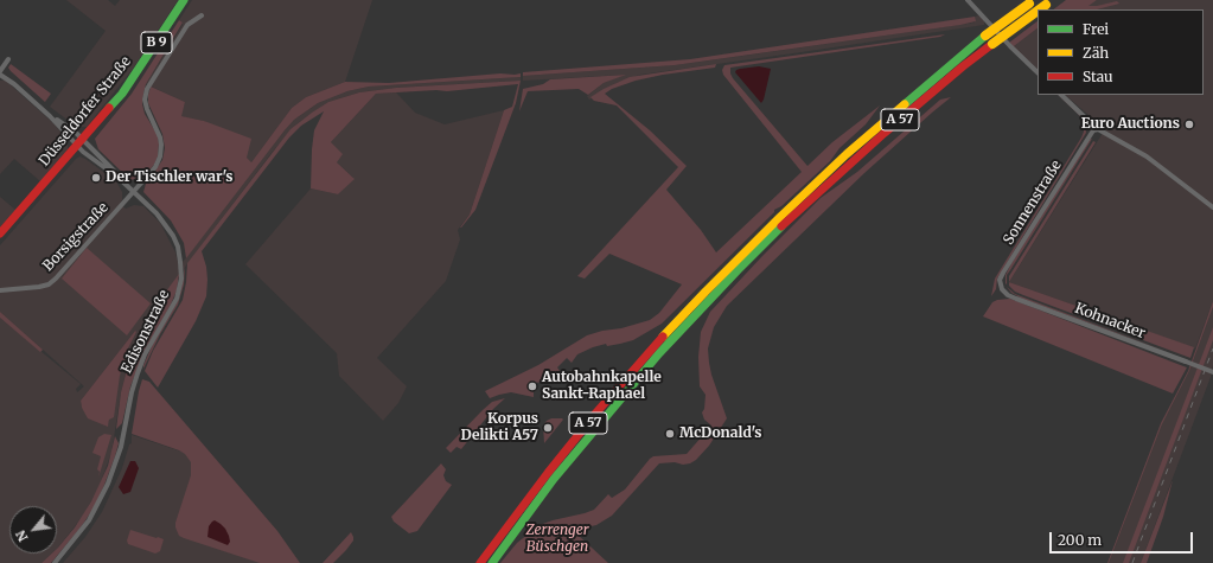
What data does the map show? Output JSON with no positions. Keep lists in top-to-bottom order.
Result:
{
  "streets": {
    "main road": ["B 9", "Düsseldorfer Straße", "A 57"],
    "street": [
      "Sonnenstraße",
      "Borsigstraße",
      "Kohnacker",
      "Edisonstraße"
    ]
  },
  "crossings": [
    ["Düsseldorfer Straße", "Edisonstraße"],
    ["Sonnenstraße", "Kohnacker"],
    ["Borsigstraße", "Edisonstraße"]
  ],
  "parks": ["Zerrenger Büschgen"],
  "places": [
    "Euro Auctions",
    "Der Tischler war's",
    "Autobahnkapelle Sankt-Raphael",
    "Korpus Delikti A57",
    "McDonald's"
  ],
  "legend": ["Frei", "Zäh", "Stau"],
  "scale_bar": "200 m",
  "north": "bottom left"
}
